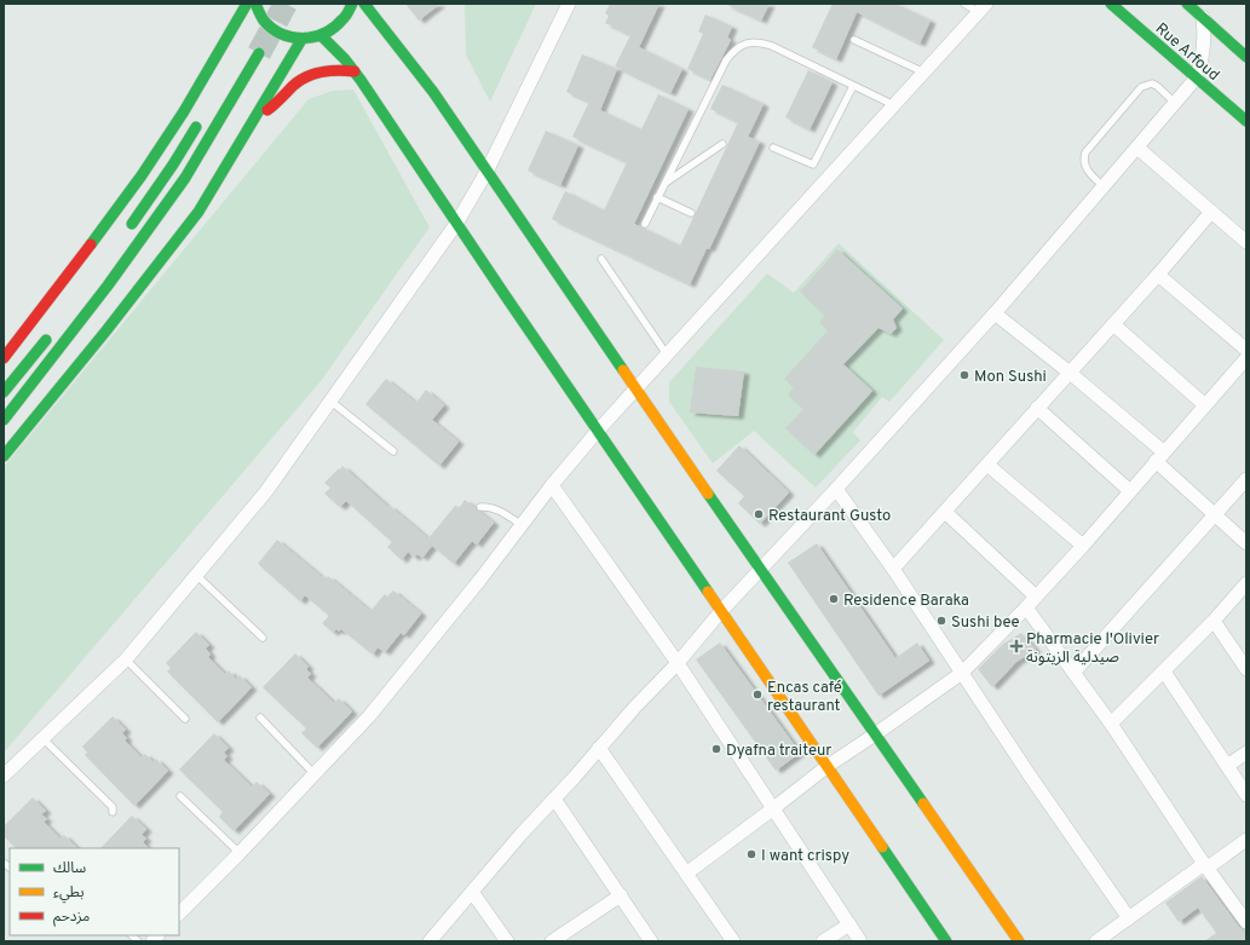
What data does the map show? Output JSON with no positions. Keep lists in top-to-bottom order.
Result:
{
  "streets": {
    "main road": ["Rue Arfoud"]
  },
  "places": {
    "other": [
      "Mon Sushi",
      "Restaurant Gusto",
      "Residence Baraka",
      "Sushi bee",
      "Encas café restaurant",
      "Dyafna traiteur",
      "I want crispy"
    ],
    "health": ["Pharmacie l'Olivier صيدلية الزيتونة"]
  },
  "legend": ["سالك", "بطيء", "مزدحم"]
}
